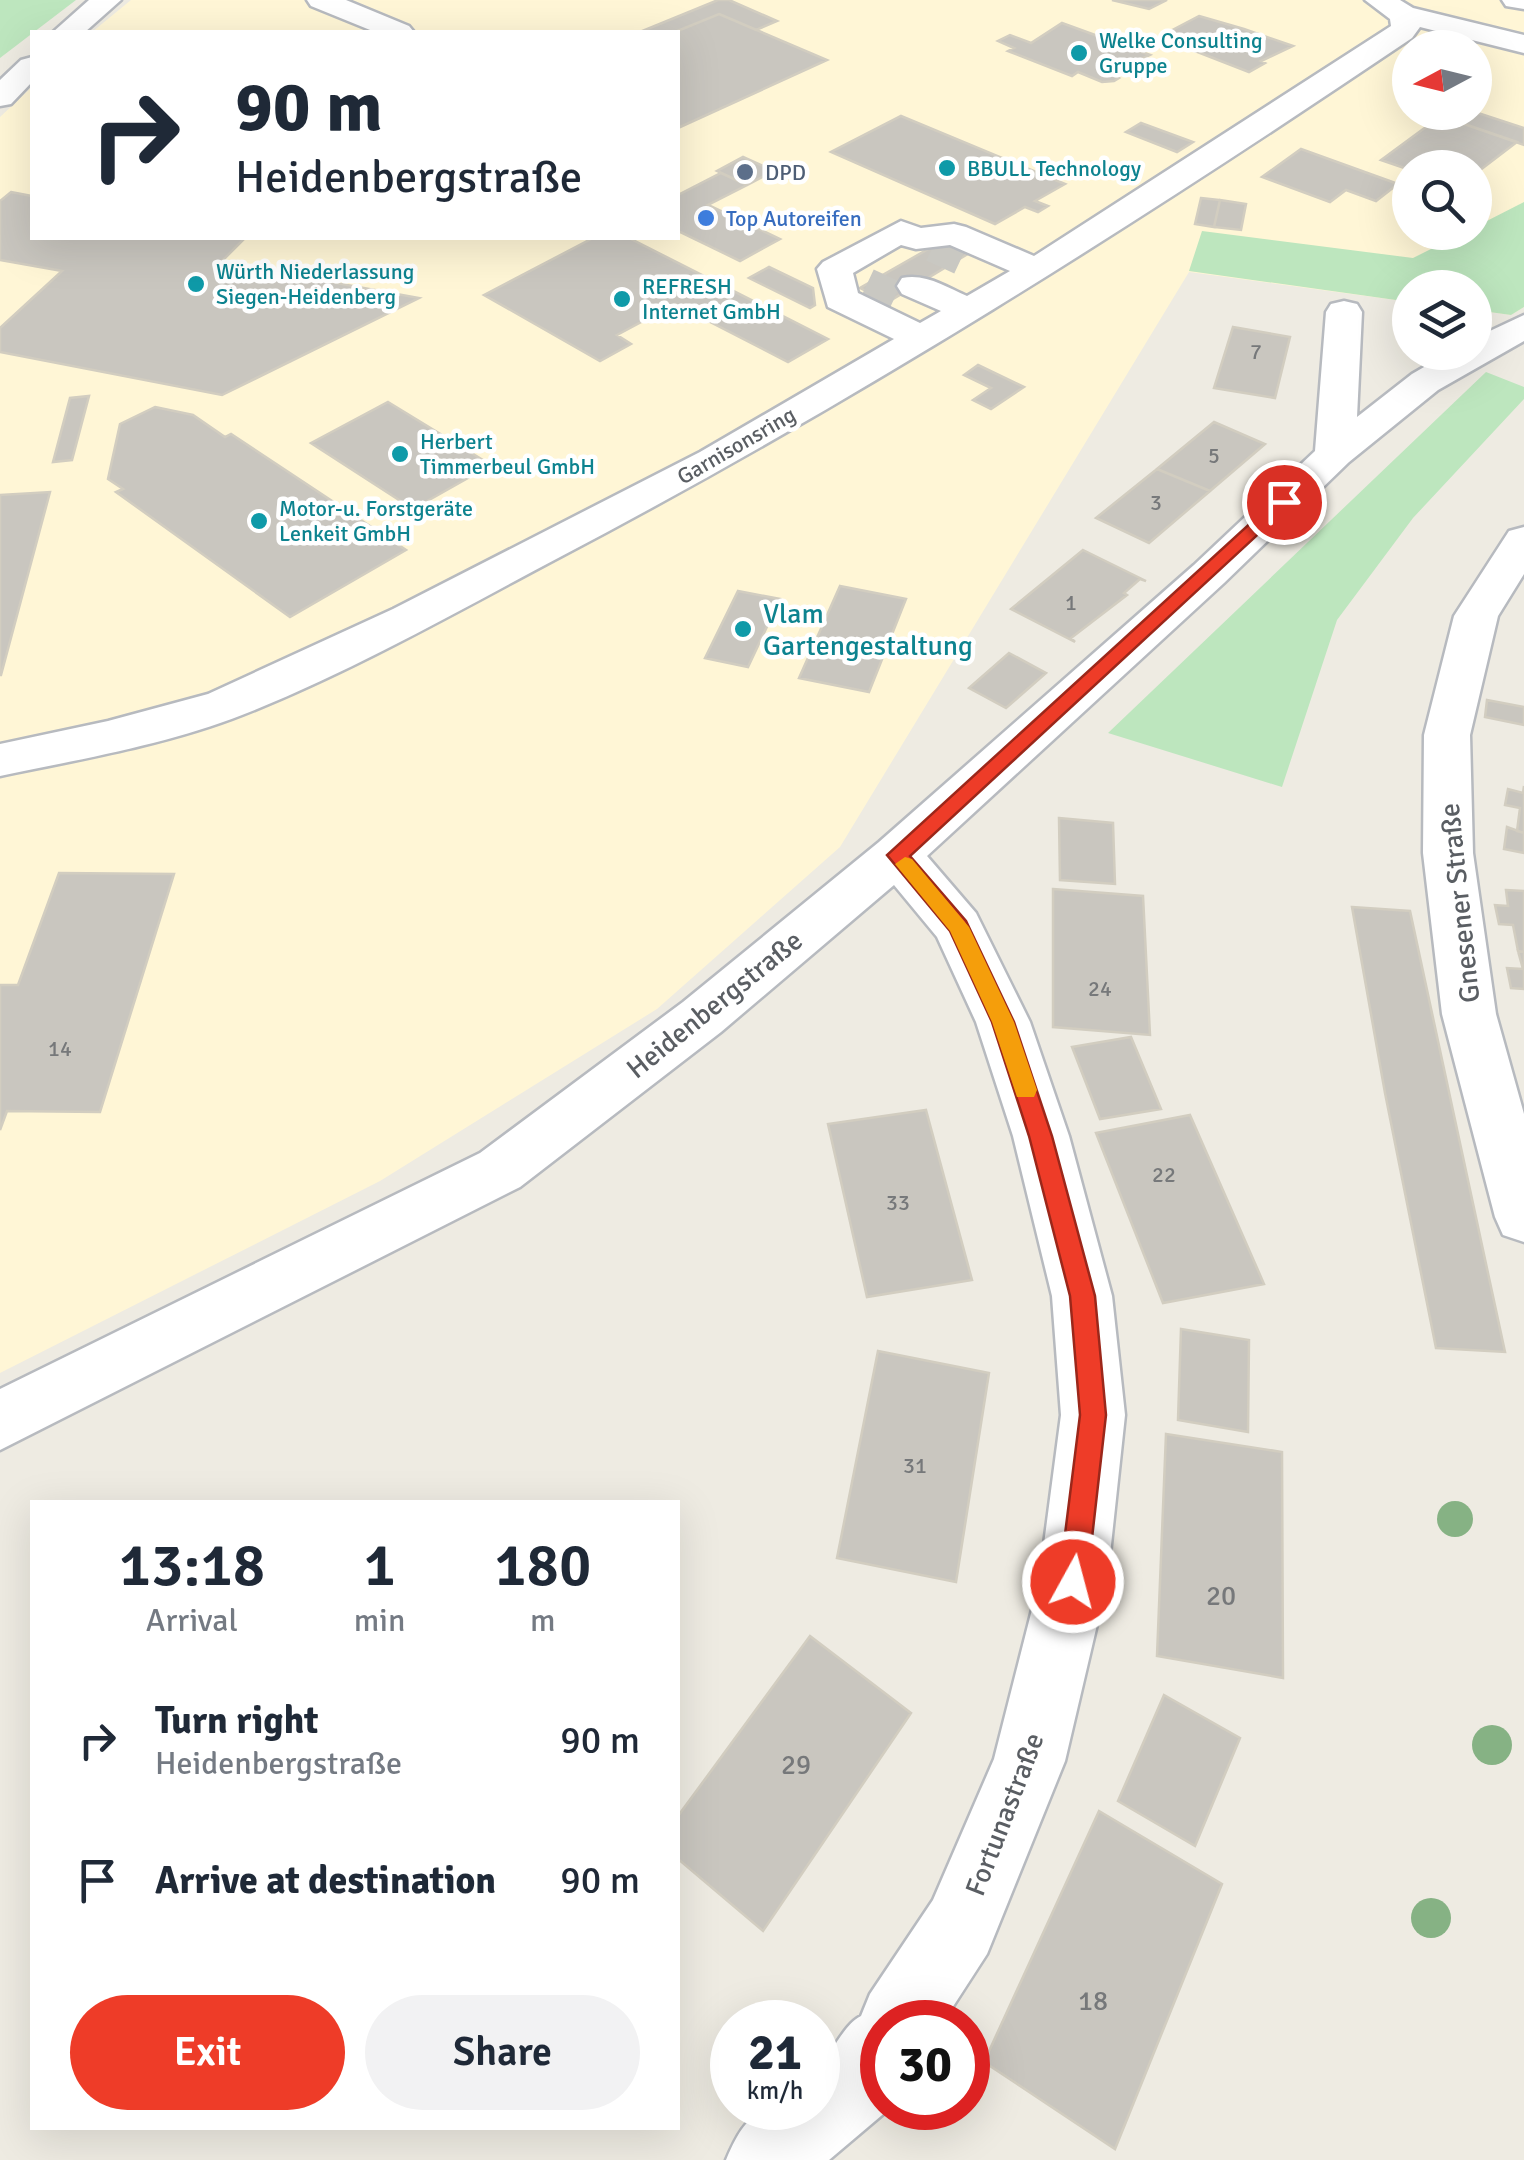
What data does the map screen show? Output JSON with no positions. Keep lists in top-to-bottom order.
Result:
{
  "streets": {
    "street": [
      "Garnisonsring",
      "Gnesener Straße",
      "Heidenbergstraße",
      "Fortunastraße"
    ]
  },
  "crossings": [
    ["Heidenbergstraße", "Fortunastraße"]
  ],
  "places": [
    "Welke Consulting Gruppe",
    "BBULL Technology",
    "DPD",
    "Top Autoreifen",
    "Würth Niederlassung Siegen-Heidenberg",
    "REFRESH Internet GmbH",
    "Herbert Timmerbeul GmbH",
    "Motor-u. Forstgeräte Lenkeit GmbH",
    "Vlam Gartengestaltung"
  ],
  "house_numbers": [
    "7",
    "5",
    "3",
    "1",
    "24",
    "14",
    "22",
    "33",
    "31",
    "20",
    "29",
    "18"
  ],
  "north": "left",
  "page": {
    "turn": ["90 m", "Heidenbergstraße"],
    "eta": [
      "13:18",
      "Arrival",
      "1",
      "min",
      "180",
      "m"
    ],
    "list": [
      {
        "name": "Turn right",
        "note": "Heidenbergstraße",
        "value": "90 m"
      },
      {
        "name": "Arrive at destination",
        "value": "90 m"
      }
    ],
    "buttons": ["Exit", "Share"],
    "speed": "21 km/h",
    "limit": "30"
  }
}
